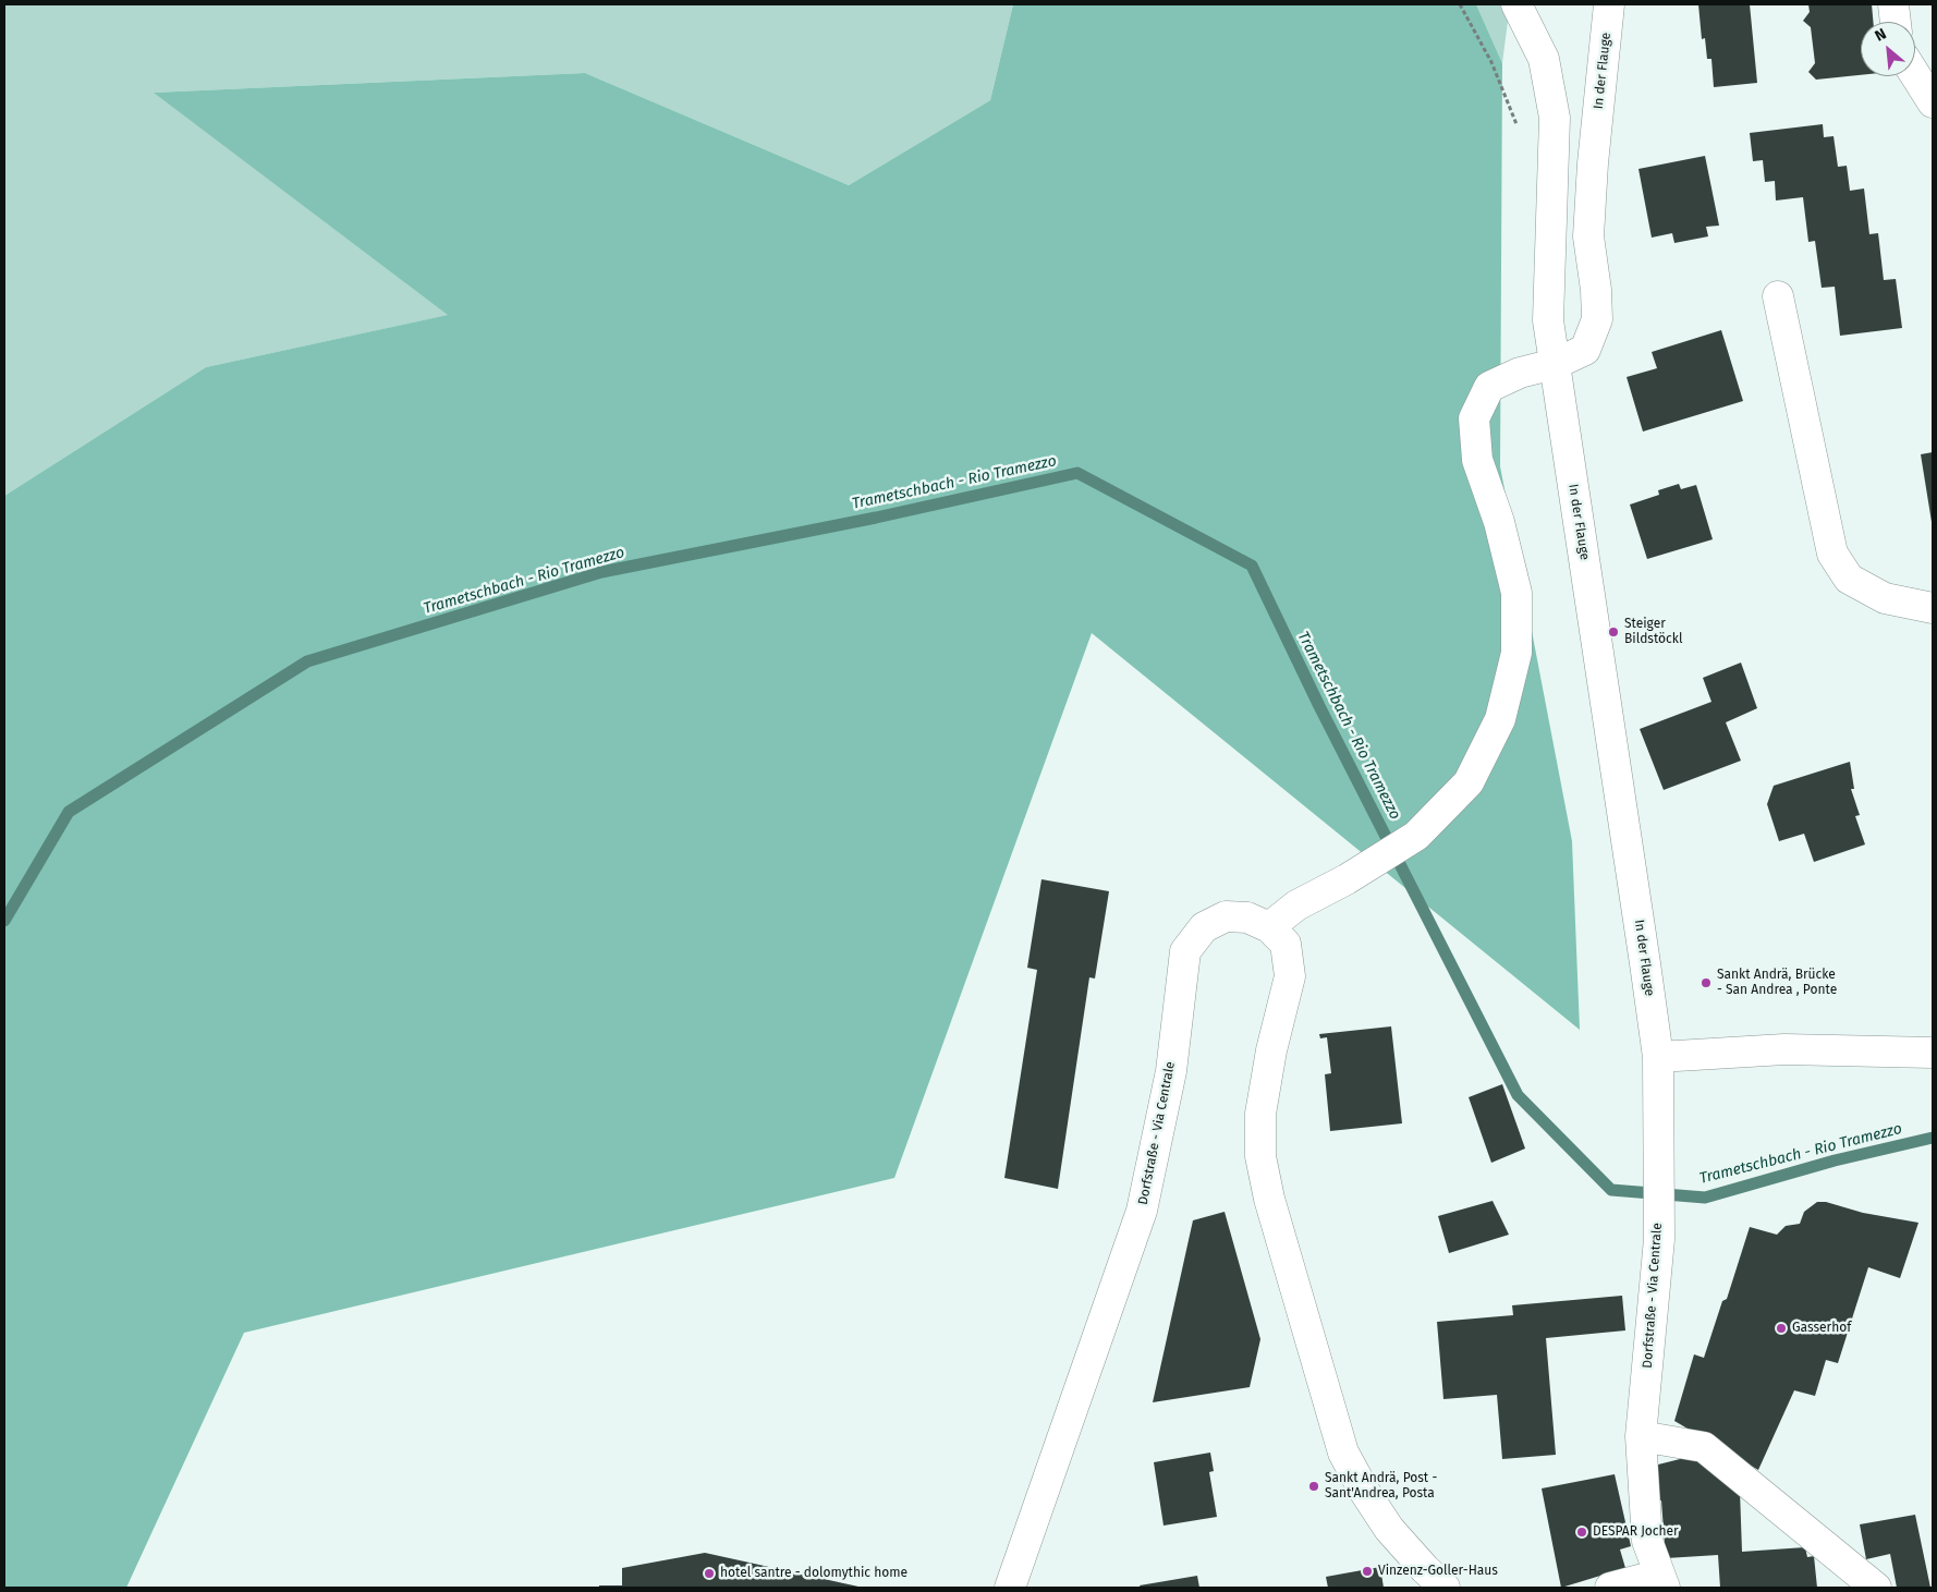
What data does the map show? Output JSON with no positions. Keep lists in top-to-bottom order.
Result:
{
  "streets": {
    "street": ["In der Flauge", "Dorfstraße - Via Centrale"]
  },
  "crossings": [
    ["In der Flauge", "Dorfstraße - Via Centrale"]
  ],
  "water": ["Trametschbach - Rio Tramezzo"],
  "places": [
    "Steiger Bildstöckl",
    "Sankt Andrä, Brücke - San Andrea , Ponte",
    "Gasserhof",
    "Sankt Andrä, Post - Sant'Andrea, Posta",
    "DESPAR Jocher",
    "Vinzenz-Goller-Haus",
    "hotel santre - dolomythic home"
  ],
  "north": "top left"
}
